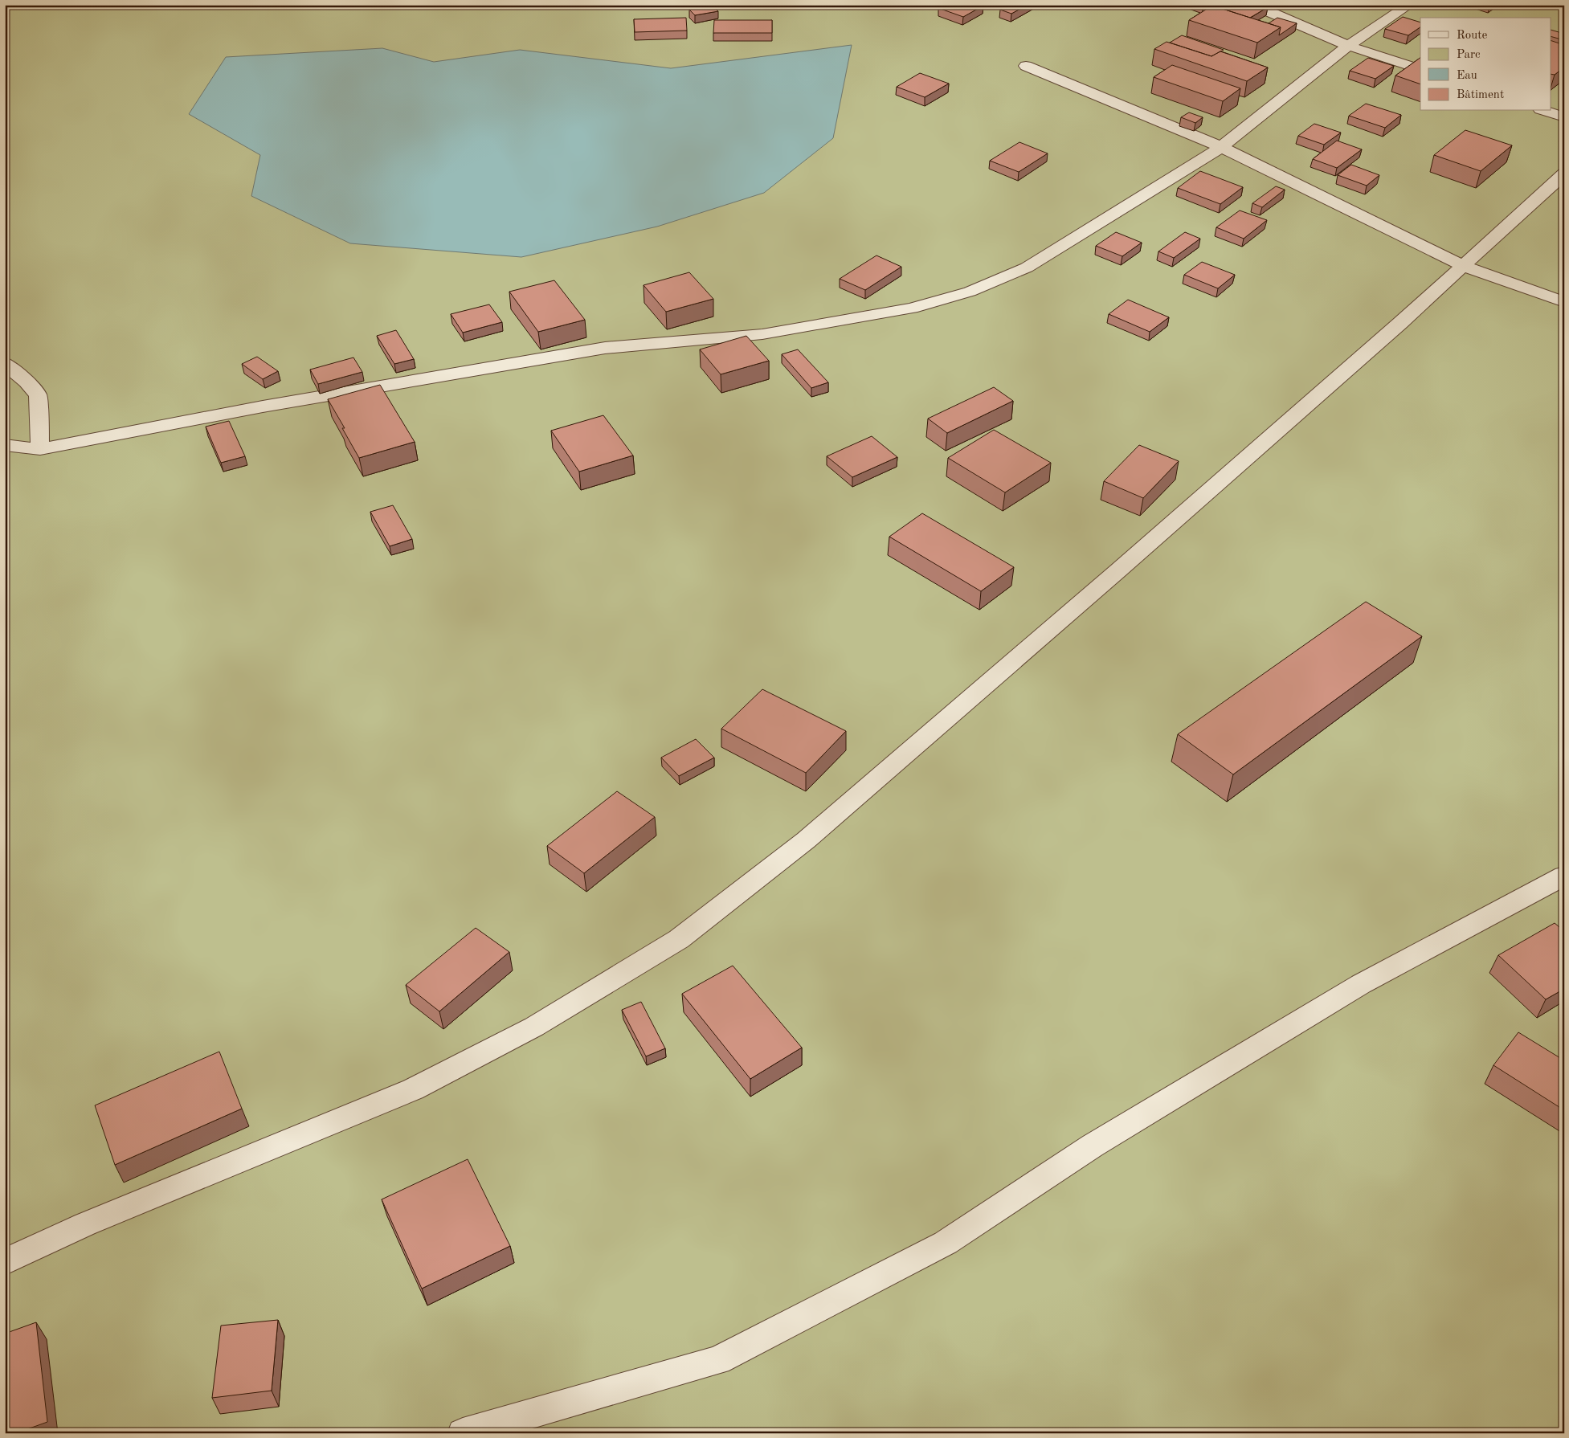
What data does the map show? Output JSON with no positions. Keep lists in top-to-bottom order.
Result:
{
  "legend": [
    "Route",
    "Parc",
    "Eau",
    "Bâtiment"
  ]
}
